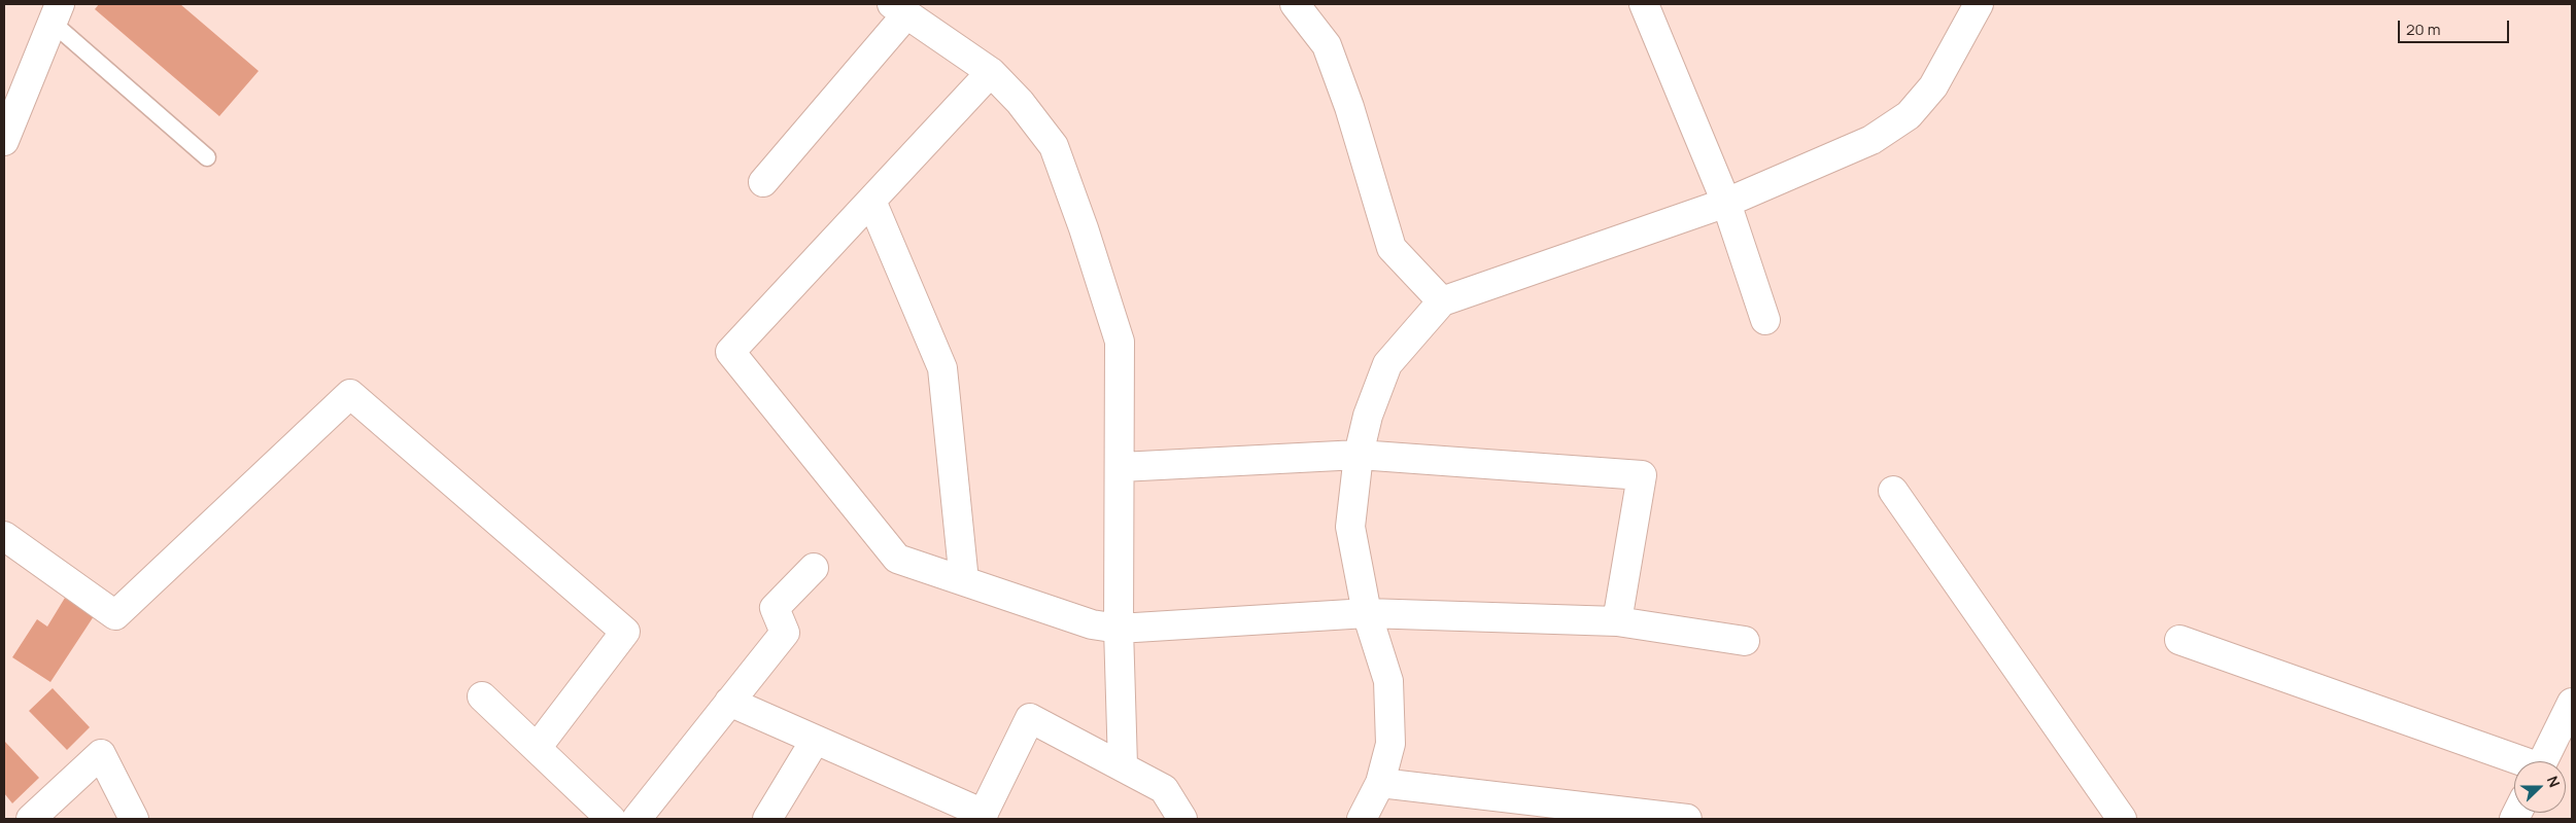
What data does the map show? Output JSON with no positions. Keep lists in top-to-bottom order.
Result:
{
  "scale_bar": "20 m",
  "north": "right"
}
